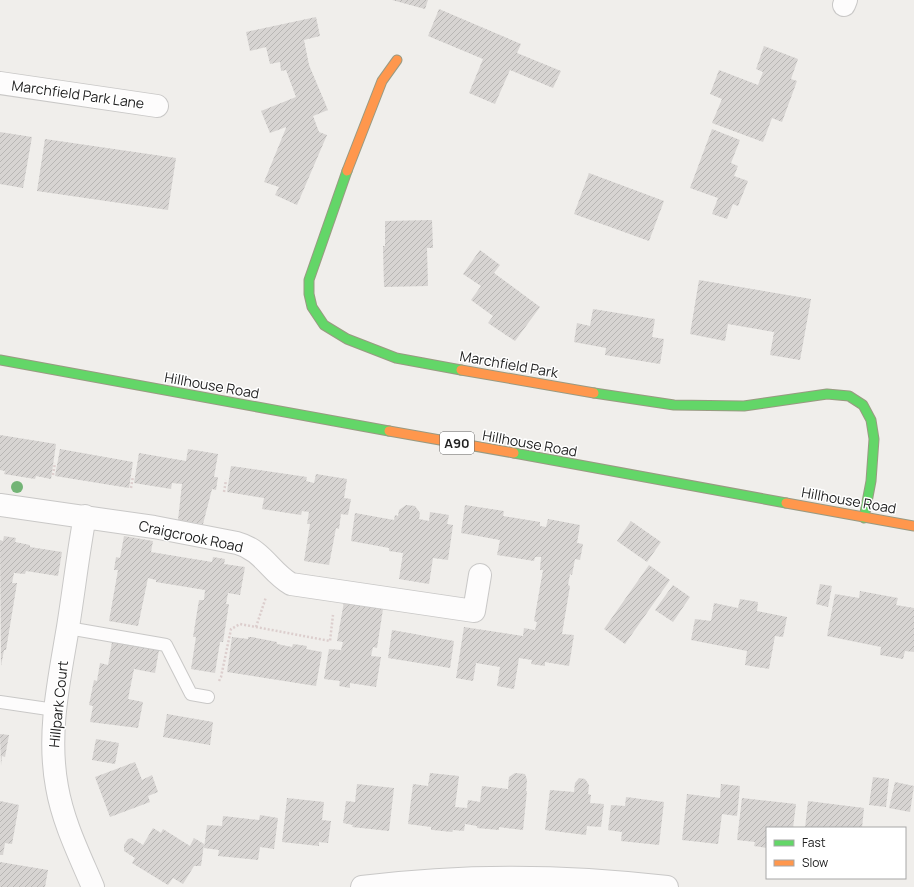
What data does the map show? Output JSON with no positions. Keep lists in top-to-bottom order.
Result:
{
  "streets": {
    "street": [
      "Marchfield Park Lane",
      "Marchfield Park",
      "Hillhouse Road",
      "A90",
      "Craigcrook Road",
      "Hillpark Court"
    ]
  },
  "crossings": [
    ["Marchfield Park", "Hillhouse Road"],
    ["Craigcrook Road", "Hillpark Court"]
  ],
  "legend": ["Fast", "Slow"]
}
